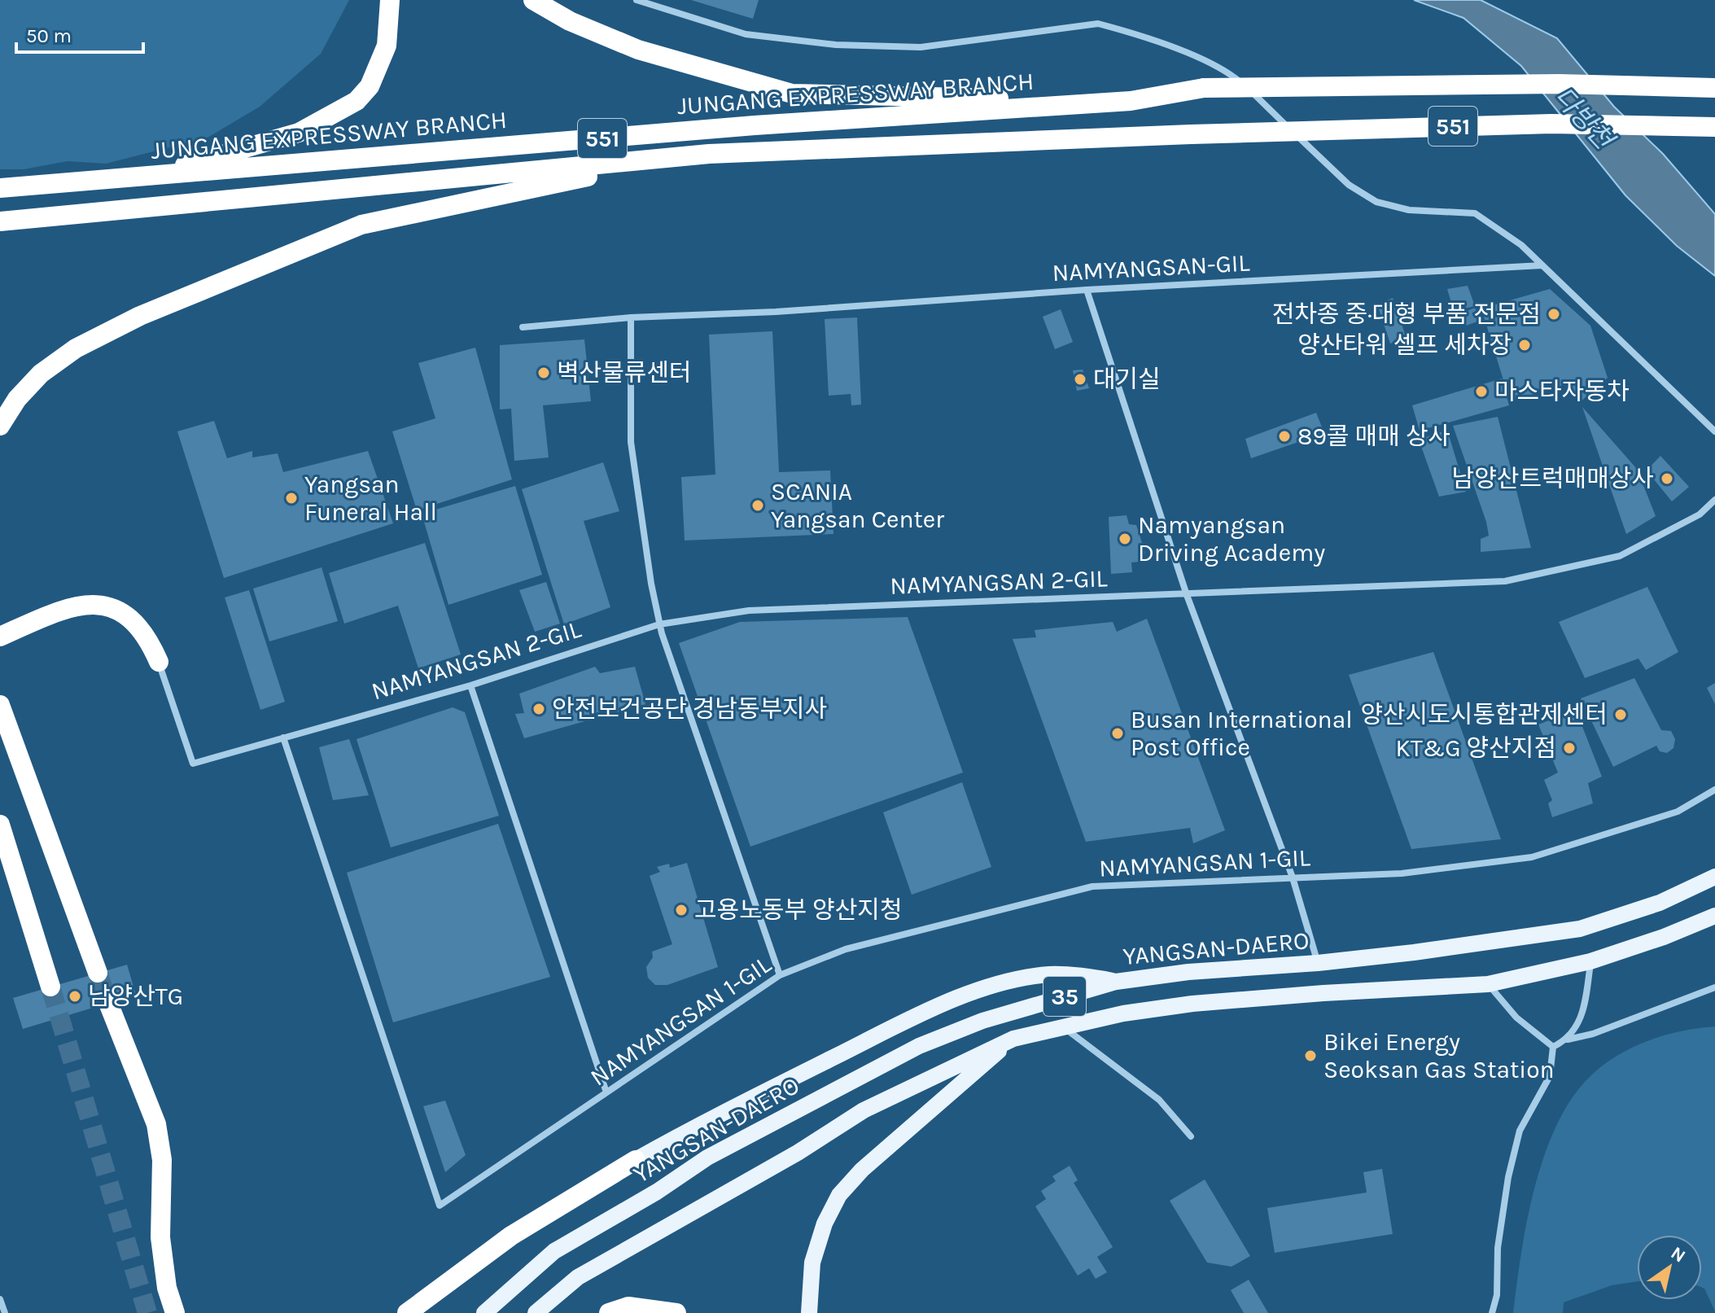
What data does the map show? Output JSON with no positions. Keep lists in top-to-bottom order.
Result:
{
  "streets": {
    "highway": ["JUNGANG EXPRESSWAY BRANCH", "551"],
    "main road": ["YANGSAN-DAERO", "35"],
    "street": ["NAMYANGSAN-GIL", "NAMYANGSAN 2-GIL", "NAMYANGSAN 1-GIL"]
  },
  "crossings": [
    ["NAMYANGSAN 2-GIL", "NAMYANGSAN 1-GIL"]
  ],
  "water": ["다방천"],
  "places": [
    "전차종 중·대형 부품 전문점",
    "양산타워 셀프 세차장",
    "벽산물류센터",
    "대기실",
    "마스타자동차",
    "89콜 매매 상사",
    "남양산트럭매매상사",
    "Yangsan Funeral Hall",
    "SCANIA Yangsan Center",
    "Namyangsan Driving Academy",
    "안전보건공단 경남동부지사",
    "양산시도시통합관제센터",
    "Busan International Post Office",
    "KT&G 양산지점",
    "고용노동부 양산지청",
    "남양산TG",
    "Bikei Energy Seoksan Gas Station"
  ],
  "scale_bar": "50 m",
  "north": "top right"
}
